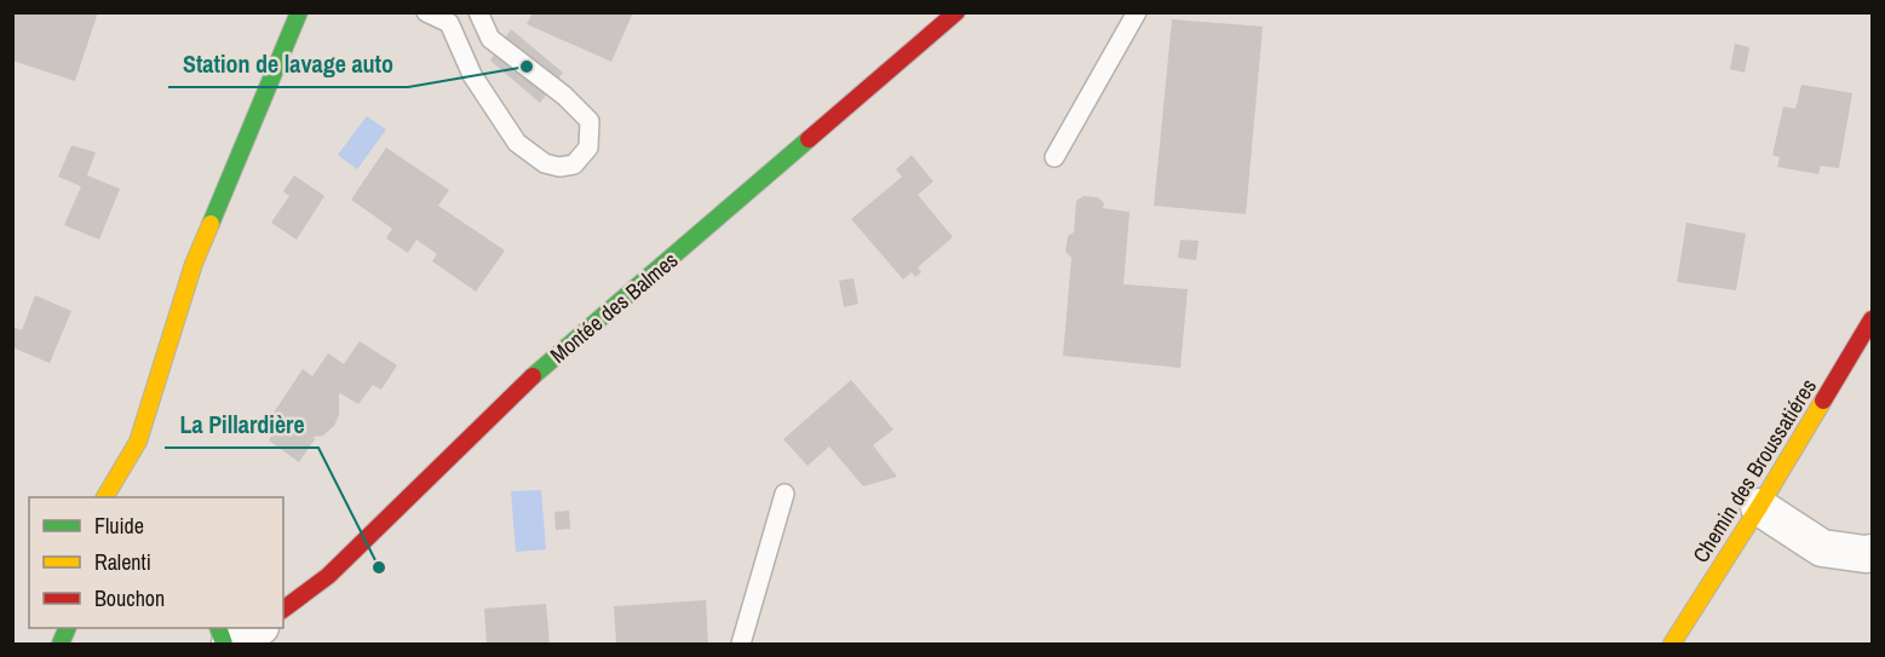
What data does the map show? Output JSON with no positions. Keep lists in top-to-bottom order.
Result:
{
  "streets": {
    "street": ["Montée des Balmes", "Chemin des Broussatiéres"]
  },
  "places": ["Station de lavage auto", "La Pillardière"],
  "legend": ["Fluide", "Ralenti", "Bouchon"]
}
